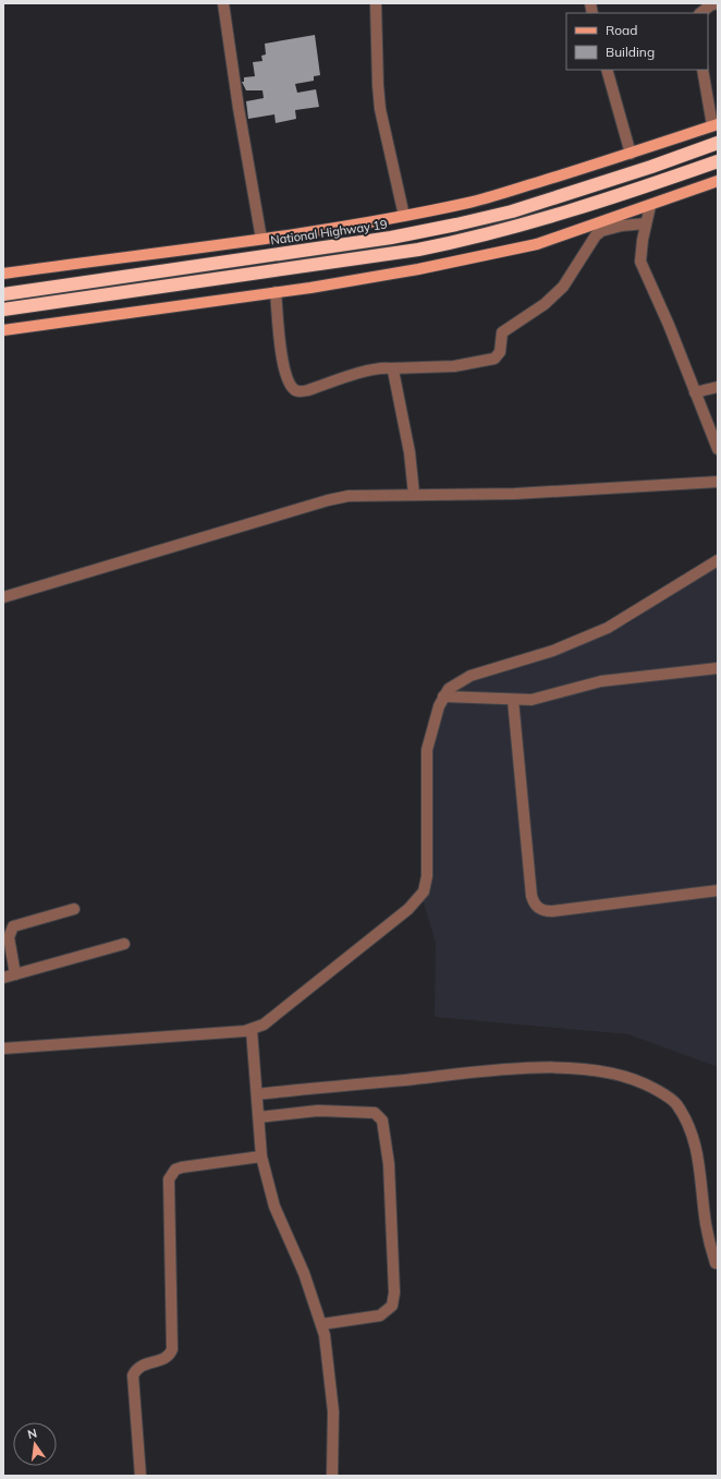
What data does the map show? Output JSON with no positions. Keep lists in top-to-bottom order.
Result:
{
  "streets": {
    "highway": ["National Highway 19"]
  },
  "legend": ["Road", "Building"],
  "north": "top"
}
